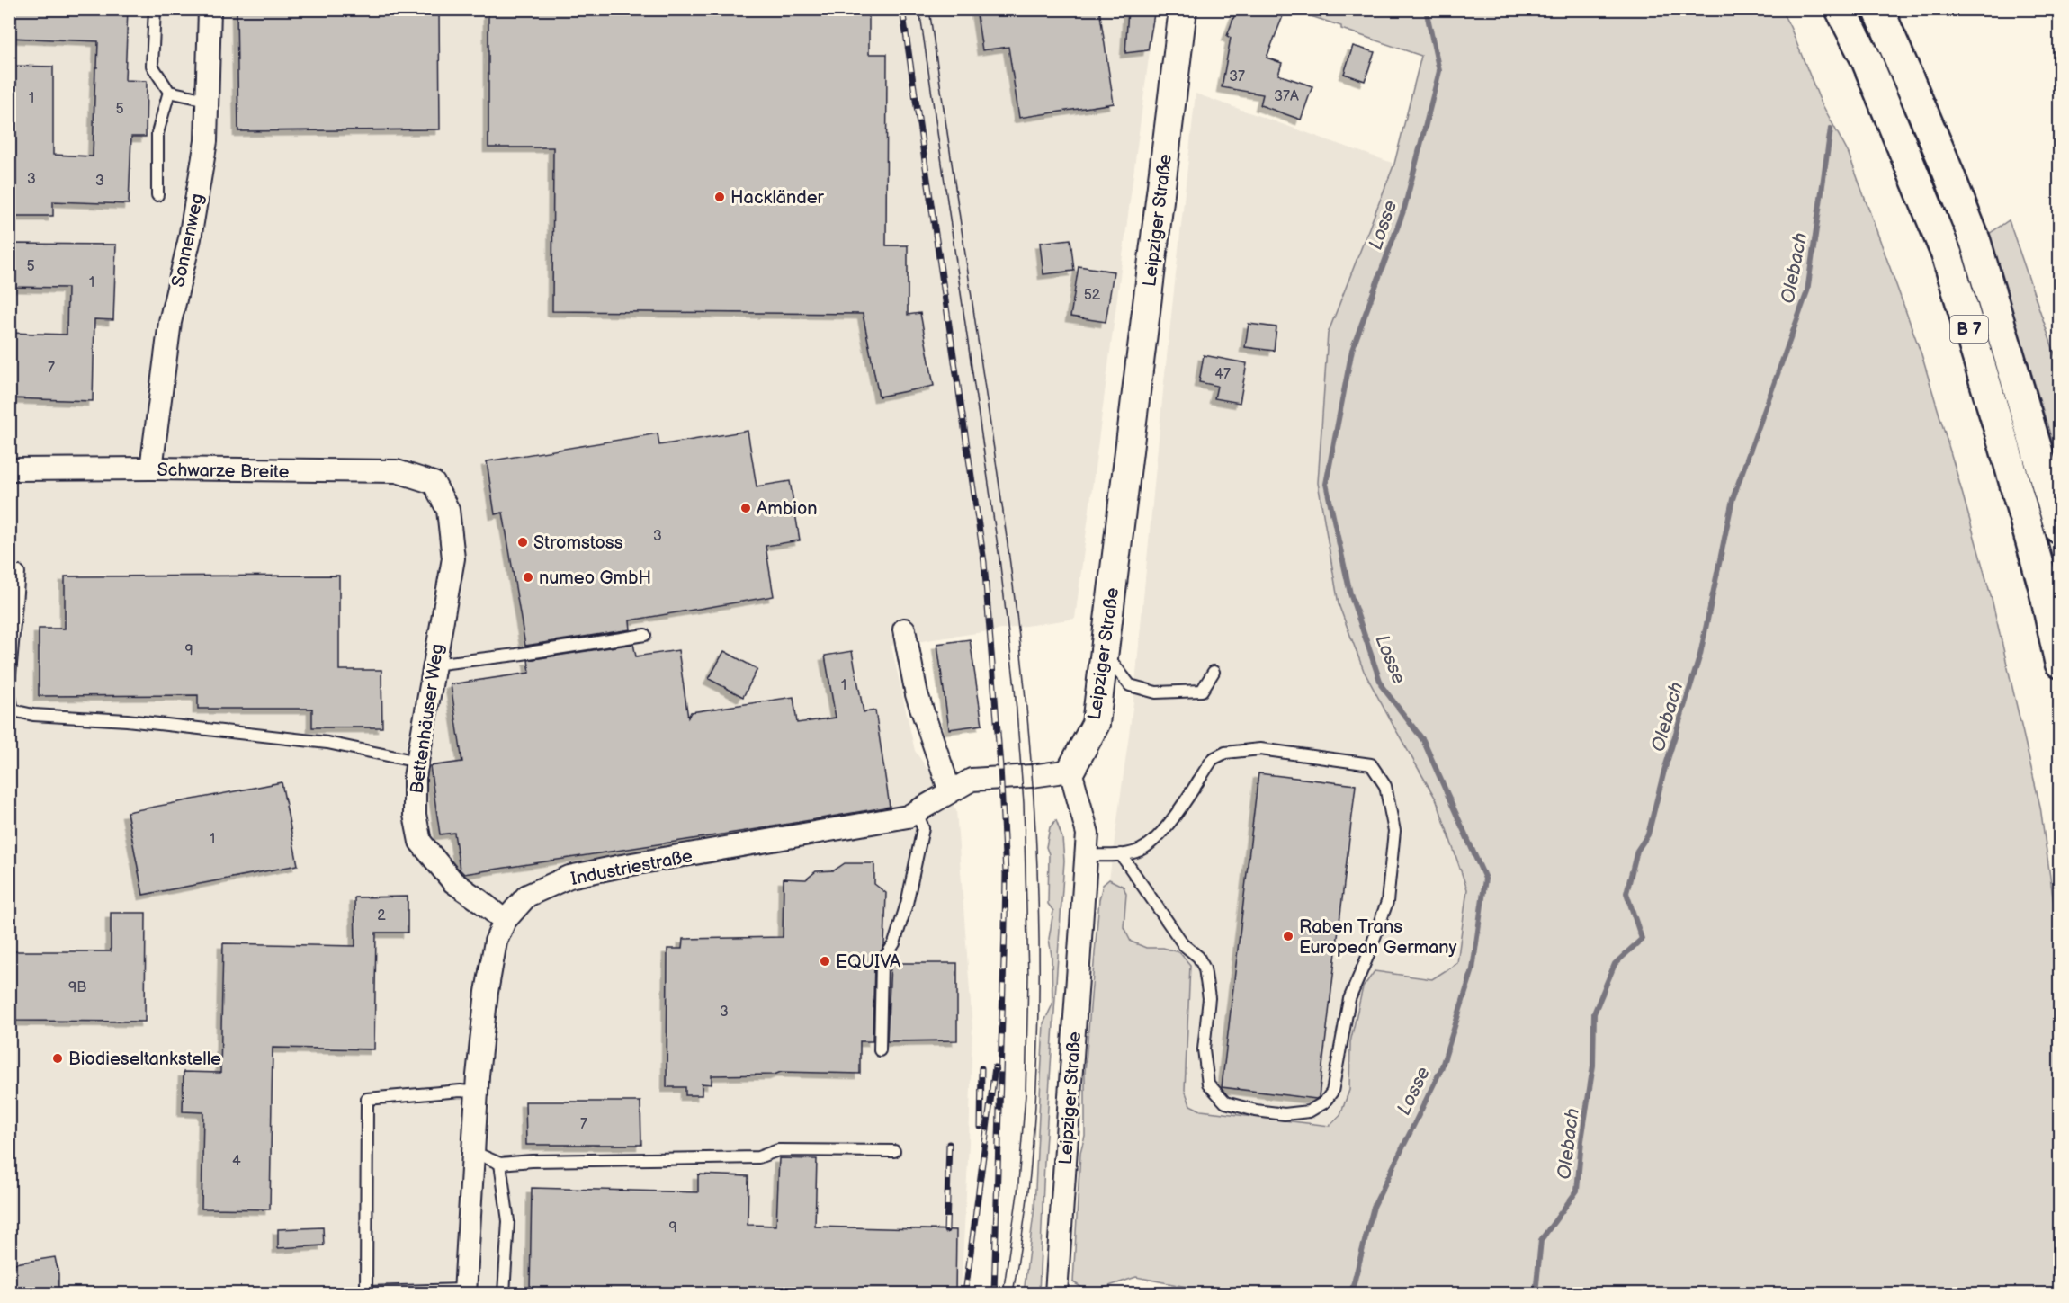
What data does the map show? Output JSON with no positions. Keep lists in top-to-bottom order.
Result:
{
  "streets": {
    "highway": ["B 7"],
    "street": [
      "Leipziger Straße",
      "Sonnenweg",
      "Schwarze Breite",
      "Bettenhäuser Weg",
      "Industriestraße"
    ]
  },
  "crossings": [
    ["Leipziger Straße", "Industriestraße"],
    ["Sonnenweg", "Schwarze Breite"],
    ["Schwarze Breite", "Bettenhäuser Weg"],
    ["Bettenhäuser Weg", "Industriestraße"]
  ],
  "water": ["Losse", "Olebach"],
  "places": [
    "Hackländer",
    "Ambion",
    "Stromstoss",
    "numeo GmbH",
    "Raben Trans European Germany",
    "EQUIVA",
    "Biodieseltankstelle"
  ],
  "house_numbers": [
    "37",
    "37A",
    "1",
    "5",
    "3",
    "3",
    "5",
    "1",
    "52",
    "7",
    "47",
    "3",
    "9",
    "1",
    "1",
    "2",
    "9B",
    "3",
    "7",
    "4",
    "9"
  ]
}
